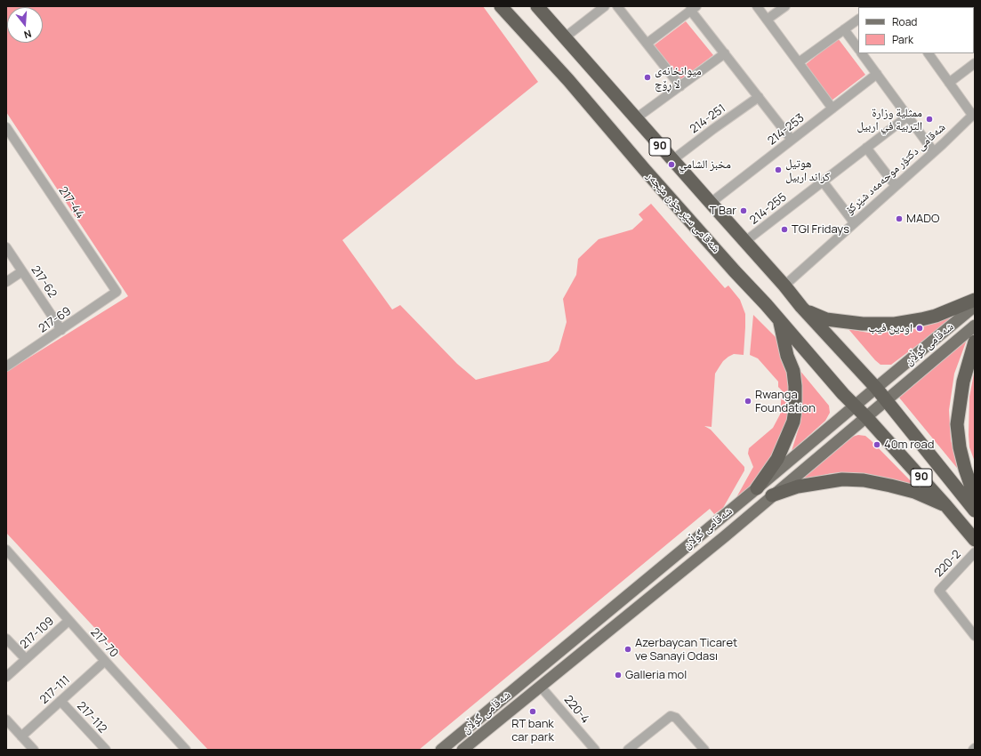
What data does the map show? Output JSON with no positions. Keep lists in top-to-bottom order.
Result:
{
  "streets": {
    "highway": ["90", "شەقامی سێر جۆن مێجەر"],
    "main road": ["شەقامی گوڵان"],
    "street": [
      "214-251",
      "214-253",
      "شەقامی دکتۆر موحەمەد شێرکۆ",
      "217-44",
      "214-255",
      "217-62",
      "217-69",
      "220-2",
      "217-109",
      "217-70",
      "217-111",
      "220-4",
      "217-112"
    ]
  },
  "crossings": [
    ["214-251", "90"],
    ["214-253", "90"],
    ["90", "شەقامی دکتۆر موحەمەد شێرکۆ"],
    ["90", "214-255"],
    ["90", "شەقامی سێر جۆن مێجەر"],
    ["90", "شەقامی گوڵان"],
    ["217-44", "217-69"],
    ["شەقامی سێر جۆن مێجەر", "شەقامی گوڵان"],
    ["217-62", "217-69"],
    ["شەقامی گوڵان", "220-4"],
    ["217-109", "217-70"],
    ["217-70", "217-111"],
    ["217-111", "217-112"]
  ],
  "places": [
    "میوانخانەی لا ڕۆچ",
    "ممثلية وزارة التربية في اربيل",
    "مخبز الشامي",
    "هوتيل كراند اربيل",
    "T Bar",
    "MADO",
    "TGI Fridays",
    "اودين فيب",
    "Rwanga Foundation",
    "40m road",
    "Azerbaycan Ticaret ve Sanayi Odası",
    "Galleria mol",
    "RT bank car park"
  ],
  "legend": ["Road", "Park"],
  "north": "bottom"
}
